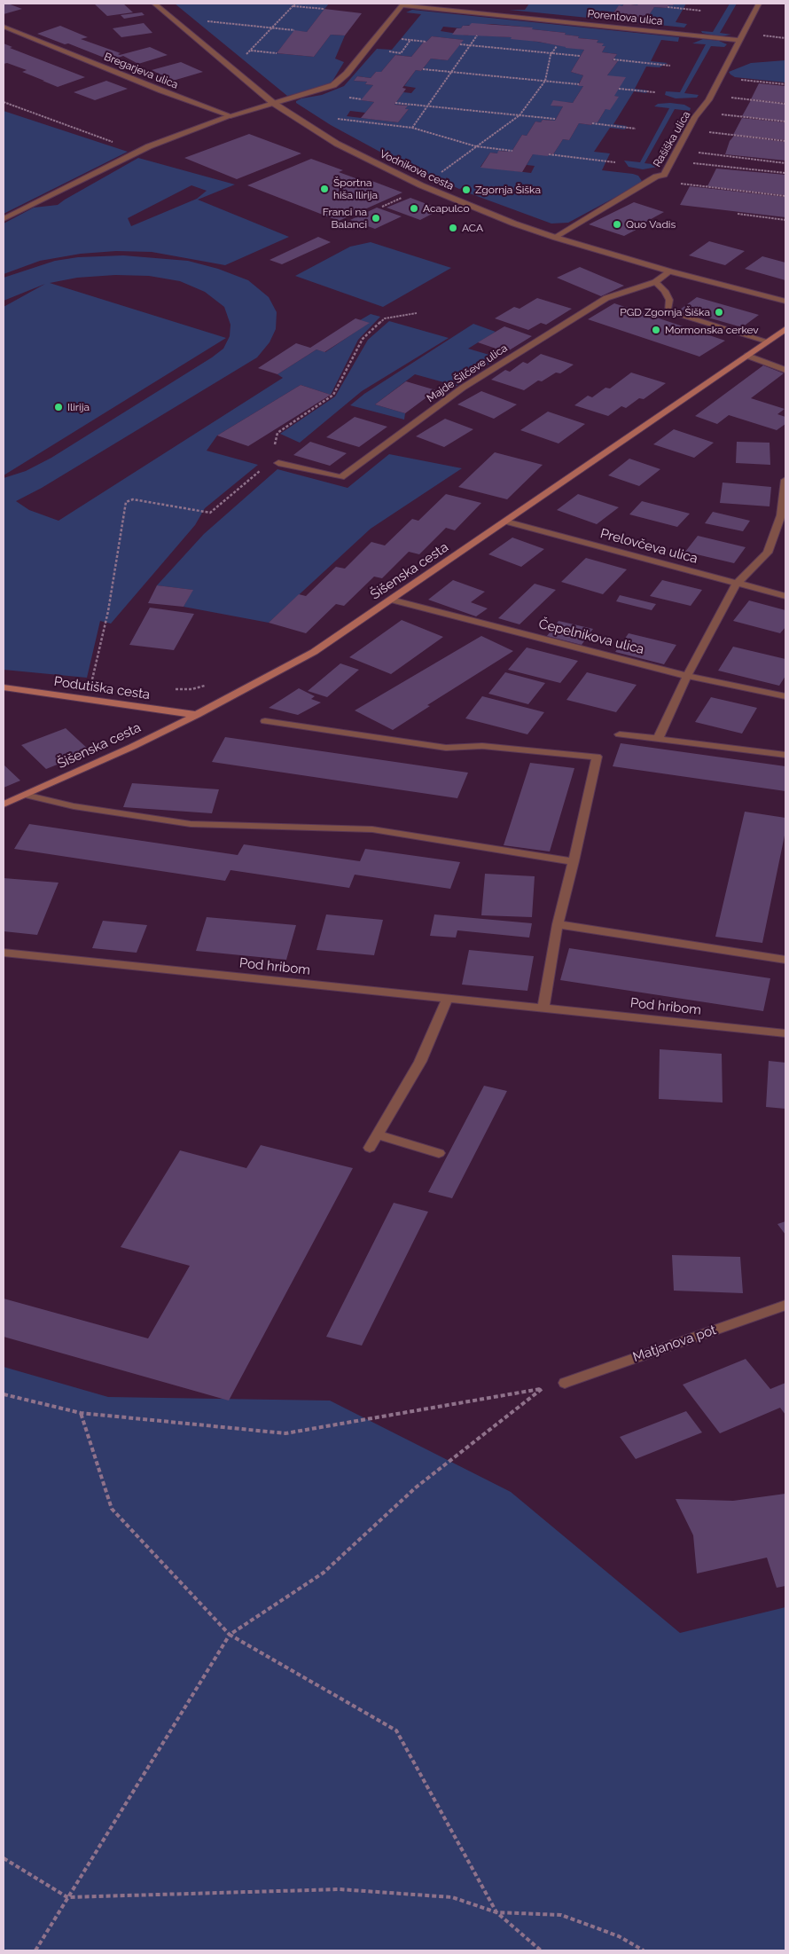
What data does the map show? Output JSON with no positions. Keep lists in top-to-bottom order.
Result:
{
  "streets": {
    "main road": ["Šišenska cesta", "Podutiška cesta"],
    "street": [
      "Porentova ulica",
      "Bregarjeva ulica",
      "Rašiška ulica",
      "Vodnikova cesta",
      "Majde Šilčeve ulica",
      "Prelovčeva ulica",
      "Čepelnikova ulica",
      "Pod hribom",
      "Matjanova pot"
    ]
  },
  "crossings": [
    ["Porentova ulica", "Rašiška ulica"],
    ["Rašiška ulica", "Vodnikova cesta"],
    ["Vodnikova cesta", "Majde Šilčeve ulica"],
    ["Prelovčeva ulica", "Šišenska cesta"],
    ["Šišenska cesta", "Čepelnikova ulica"],
    ["Šišenska cesta", "Podutiška cesta"]
  ],
  "places": [
    "Športna hiša Ilirija",
    "Zgornja Šiška",
    "Acapulco",
    "Franci na Balanci",
    "Quo Vadis",
    "ACA",
    "PGD Zgornja Šiška",
    "Mormonska cerkev",
    "Ilirija"
  ]
}
